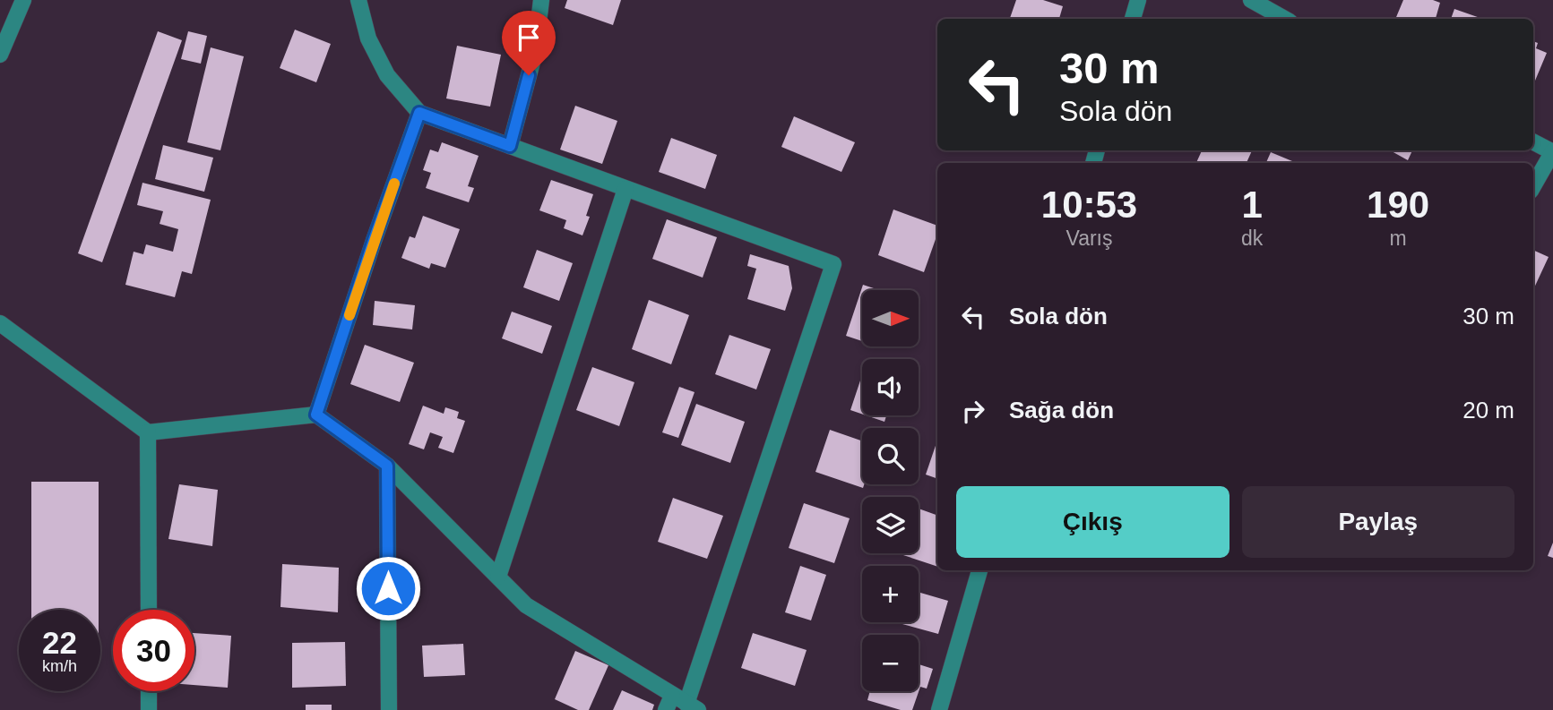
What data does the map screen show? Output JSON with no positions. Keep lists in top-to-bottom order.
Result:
{
  "north": "right",
  "page": {
    "turn": ["30 m", "Sola dön"],
    "eta": [
      "10:53",
      "Varış",
      "1",
      "dk",
      "190",
      "m"
    ],
    "list": [
      {
        "name": "Sola dön",
        "value": "30 m"
      },
      {
        "name": "Sağa dön",
        "value": "20 m"
      }
    ],
    "map_buttons": ["+", "−"],
    "buttons": ["Çıkış", "Paylaş"],
    "speed": "22 km/h",
    "limit": "30"
  }
}
